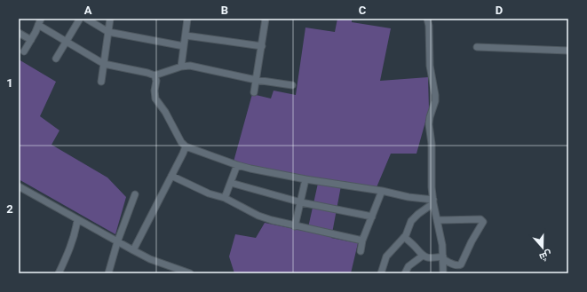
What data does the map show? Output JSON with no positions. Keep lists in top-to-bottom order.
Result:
{
  "north": "bottom",
  "grid": {
    "columns": [
      "A",
      "B",
      "C",
      "D"
    ],
    "rows": ["1", "2"]
  }
}
